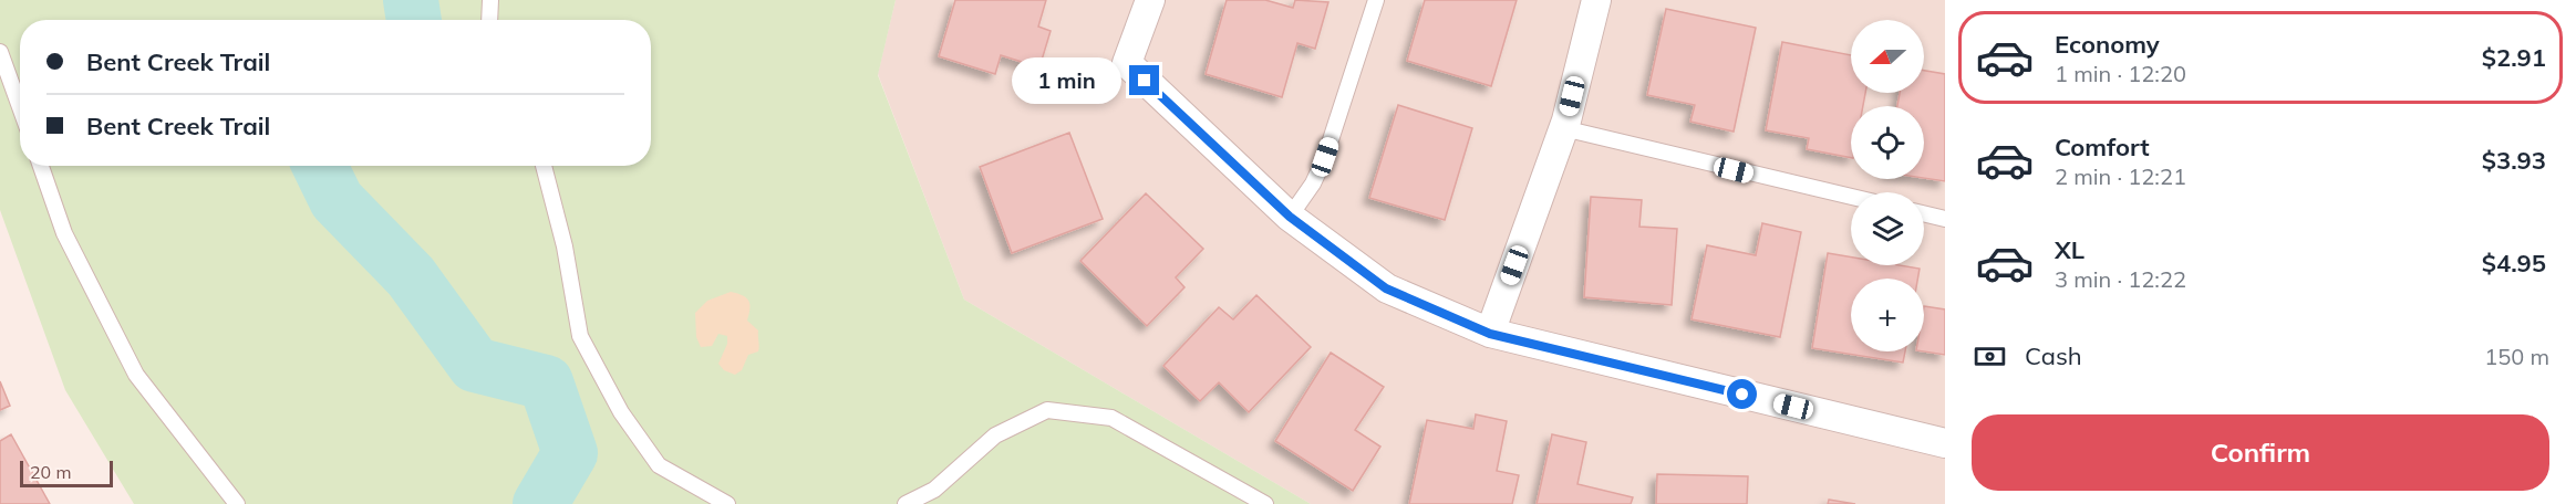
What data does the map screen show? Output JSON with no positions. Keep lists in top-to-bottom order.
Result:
{
  "scale_bar": "20 m",
  "north": "left",
  "page": {
    "list": [
      {
        "name": "Economy",
        "note": "1 min · 12:20",
        "value": "$2.91"
      },
      {
        "name": "Comfort",
        "note": "2 min · 12:21",
        "value": "$3.93"
      },
      {
        "name": "XL",
        "note": "3 min · 12:22",
        "value": "$4.95"
      }
    ],
    "map_buttons": "+",
    "banner": ["Bent Creek Trail", "Bent Creek Trail"],
    "bubble": "1 min",
    "pay": ["Cash", "150 m"],
    "buttons": "Confirm",
    "scale": "20 m"
  }
}
